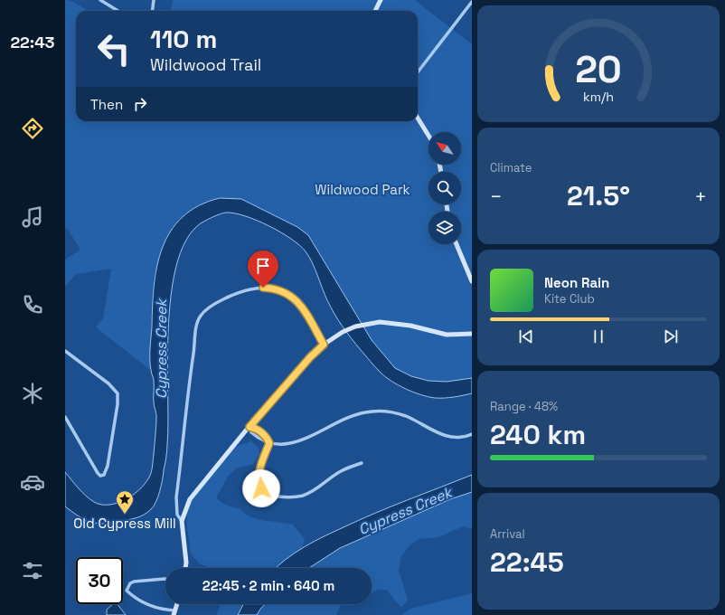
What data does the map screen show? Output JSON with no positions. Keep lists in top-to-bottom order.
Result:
{
  "water": ["Cypress Creek"],
  "parks": ["Wildwood Park"],
  "places": {
    "place": ["Old Cypress Mill"]
  },
  "north": "top left",
  "page": {
    "tabs": "22:43",
    "turn": ["110 m", "Wildwood Trail"],
    "then": "Then",
    "tile": [
      "Climate",
      ["Range · 48%", "240 km"],
      ["Arrival", "22:45"]
    ],
    "heat": ["−", "21.5°", "+"],
    "song": ["Neon Rain", "Kite Club"],
    "limit": "30",
    "trip": "22:45 · 2 min · 640 m",
    "gauge": ["20", "km/h"]
  }
}
